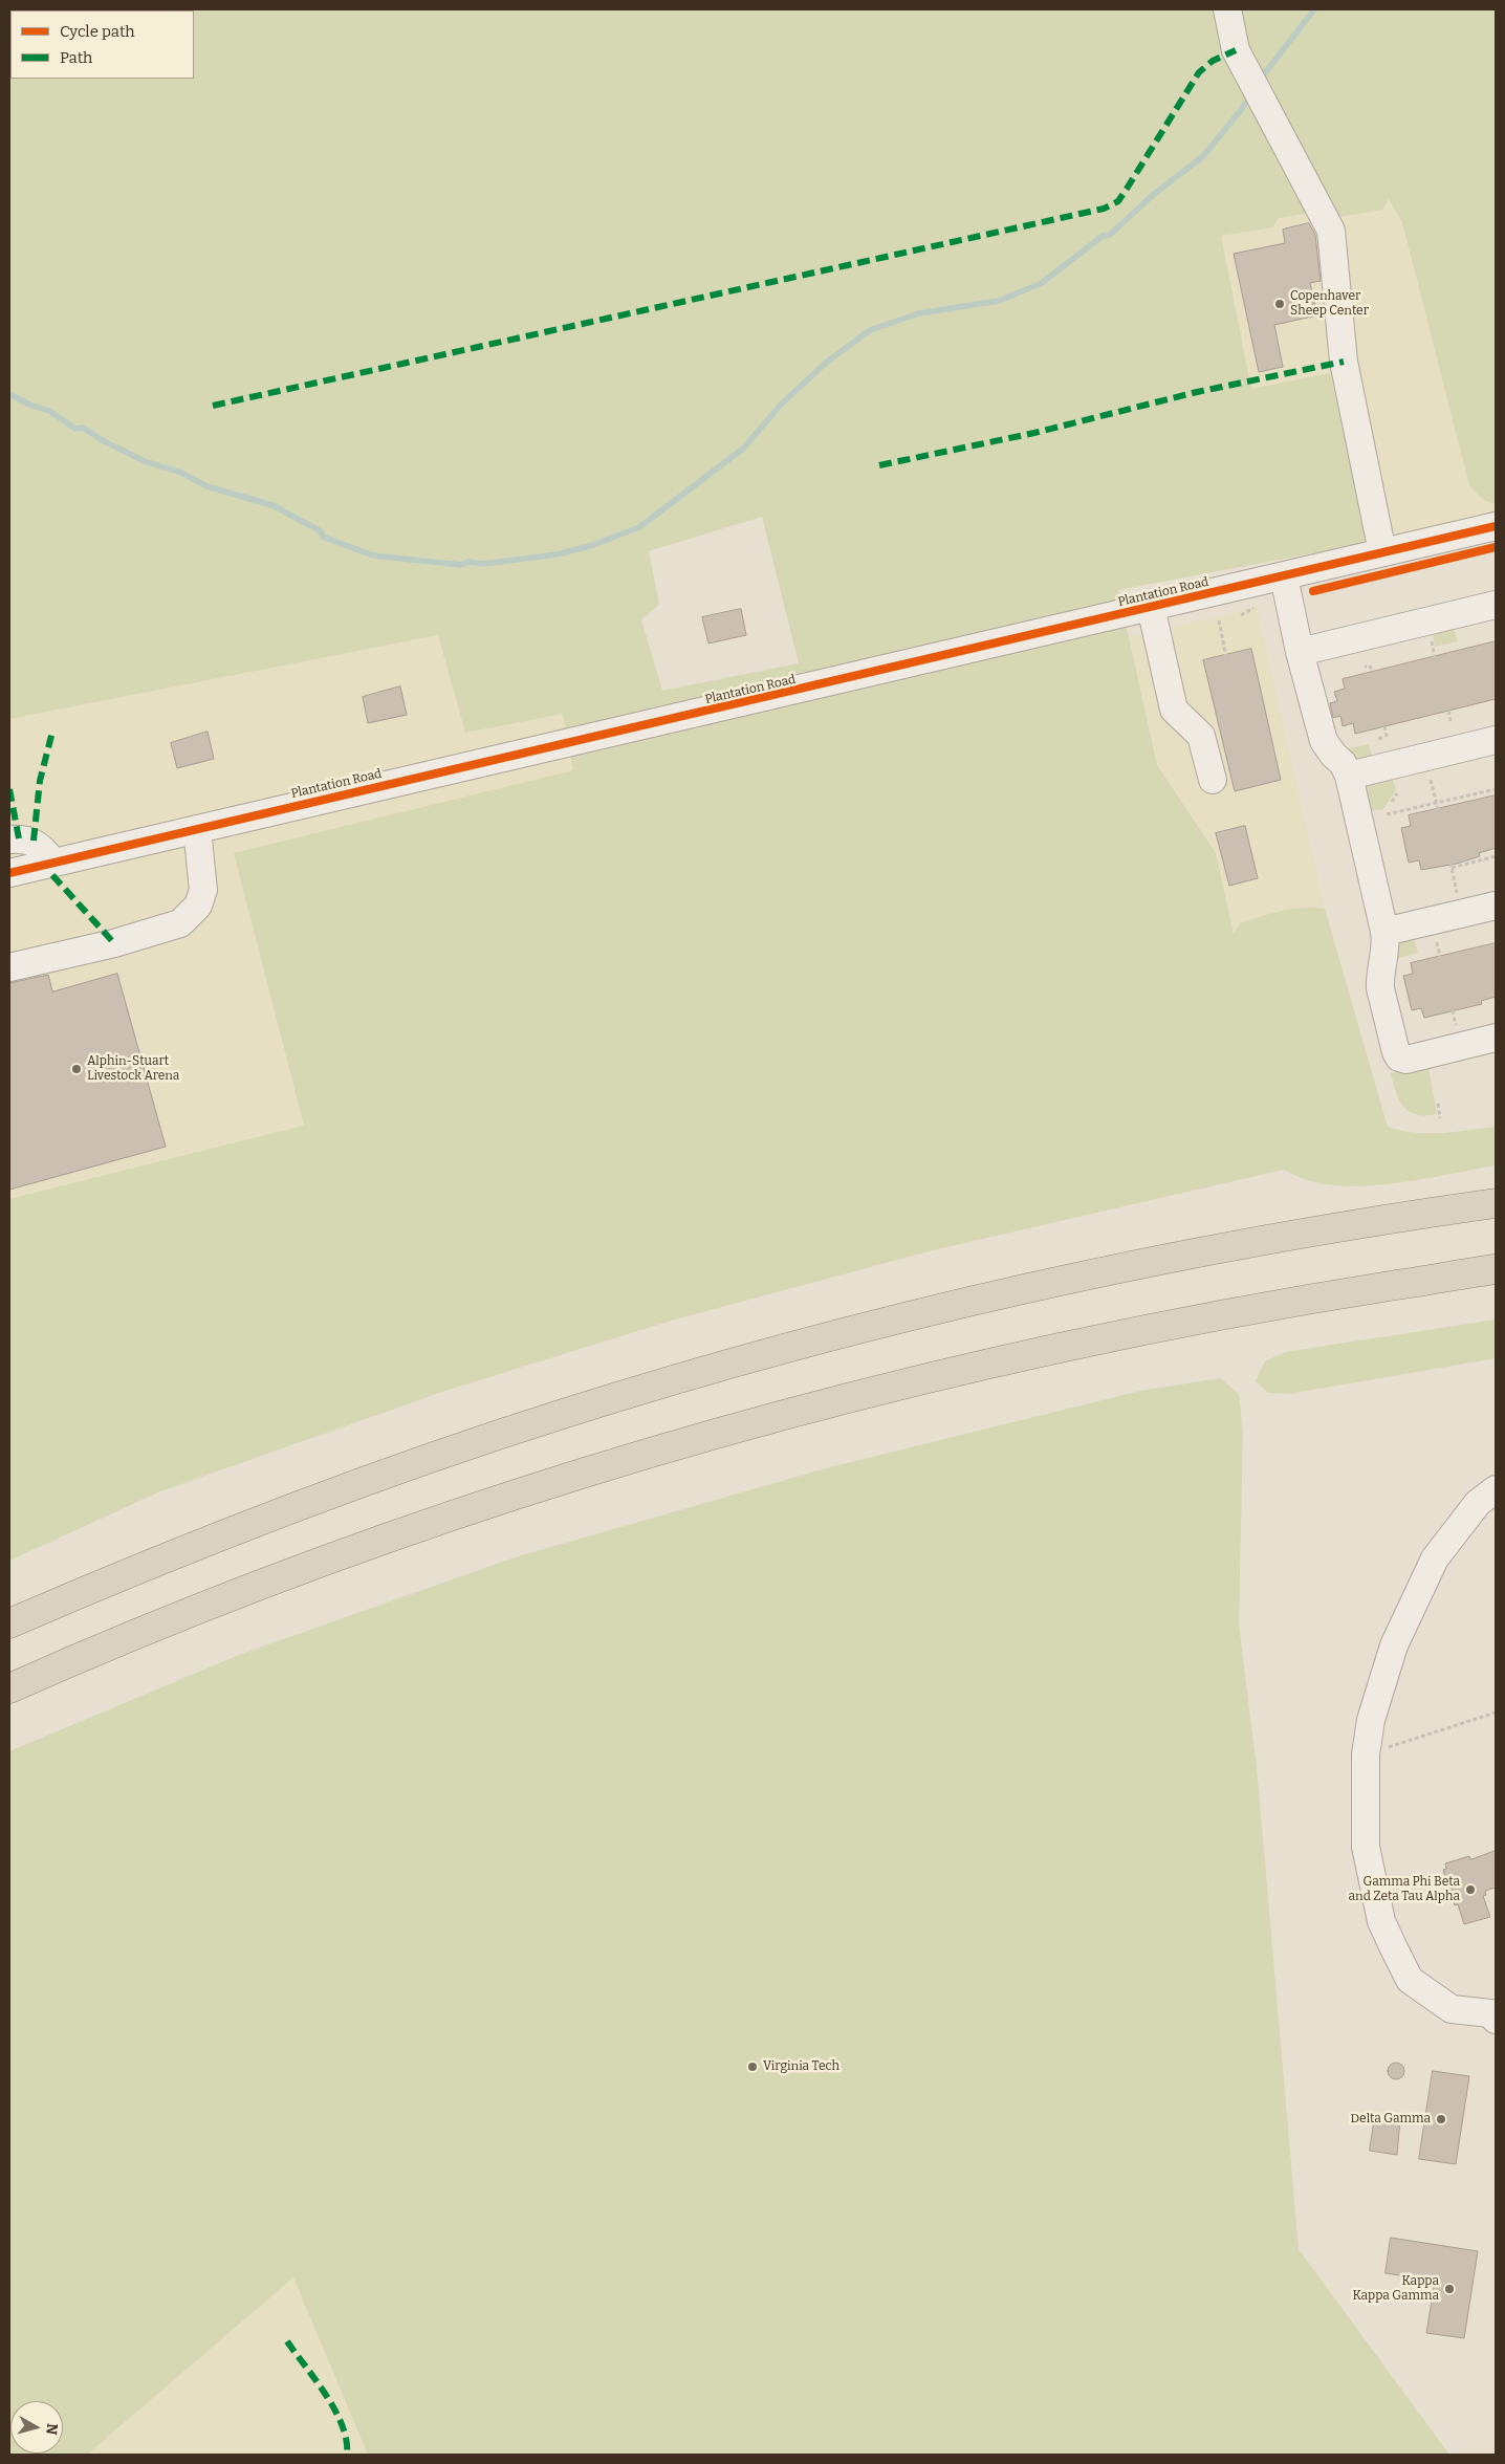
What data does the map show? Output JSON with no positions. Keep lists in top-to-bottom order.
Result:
{
  "streets": {
    "street": ["Plantation Road"]
  },
  "places": [
    "Copenhaver Sheep Center",
    "Alphin-Stuart Livestock Arena",
    "Gamma Phi Beta and Zeta Tau Alpha",
    "Virginia Tech",
    "Delta Gamma",
    "Kappa Kappa Gamma"
  ],
  "legend": ["Cycle path", "Path"],
  "north": "right"
}
